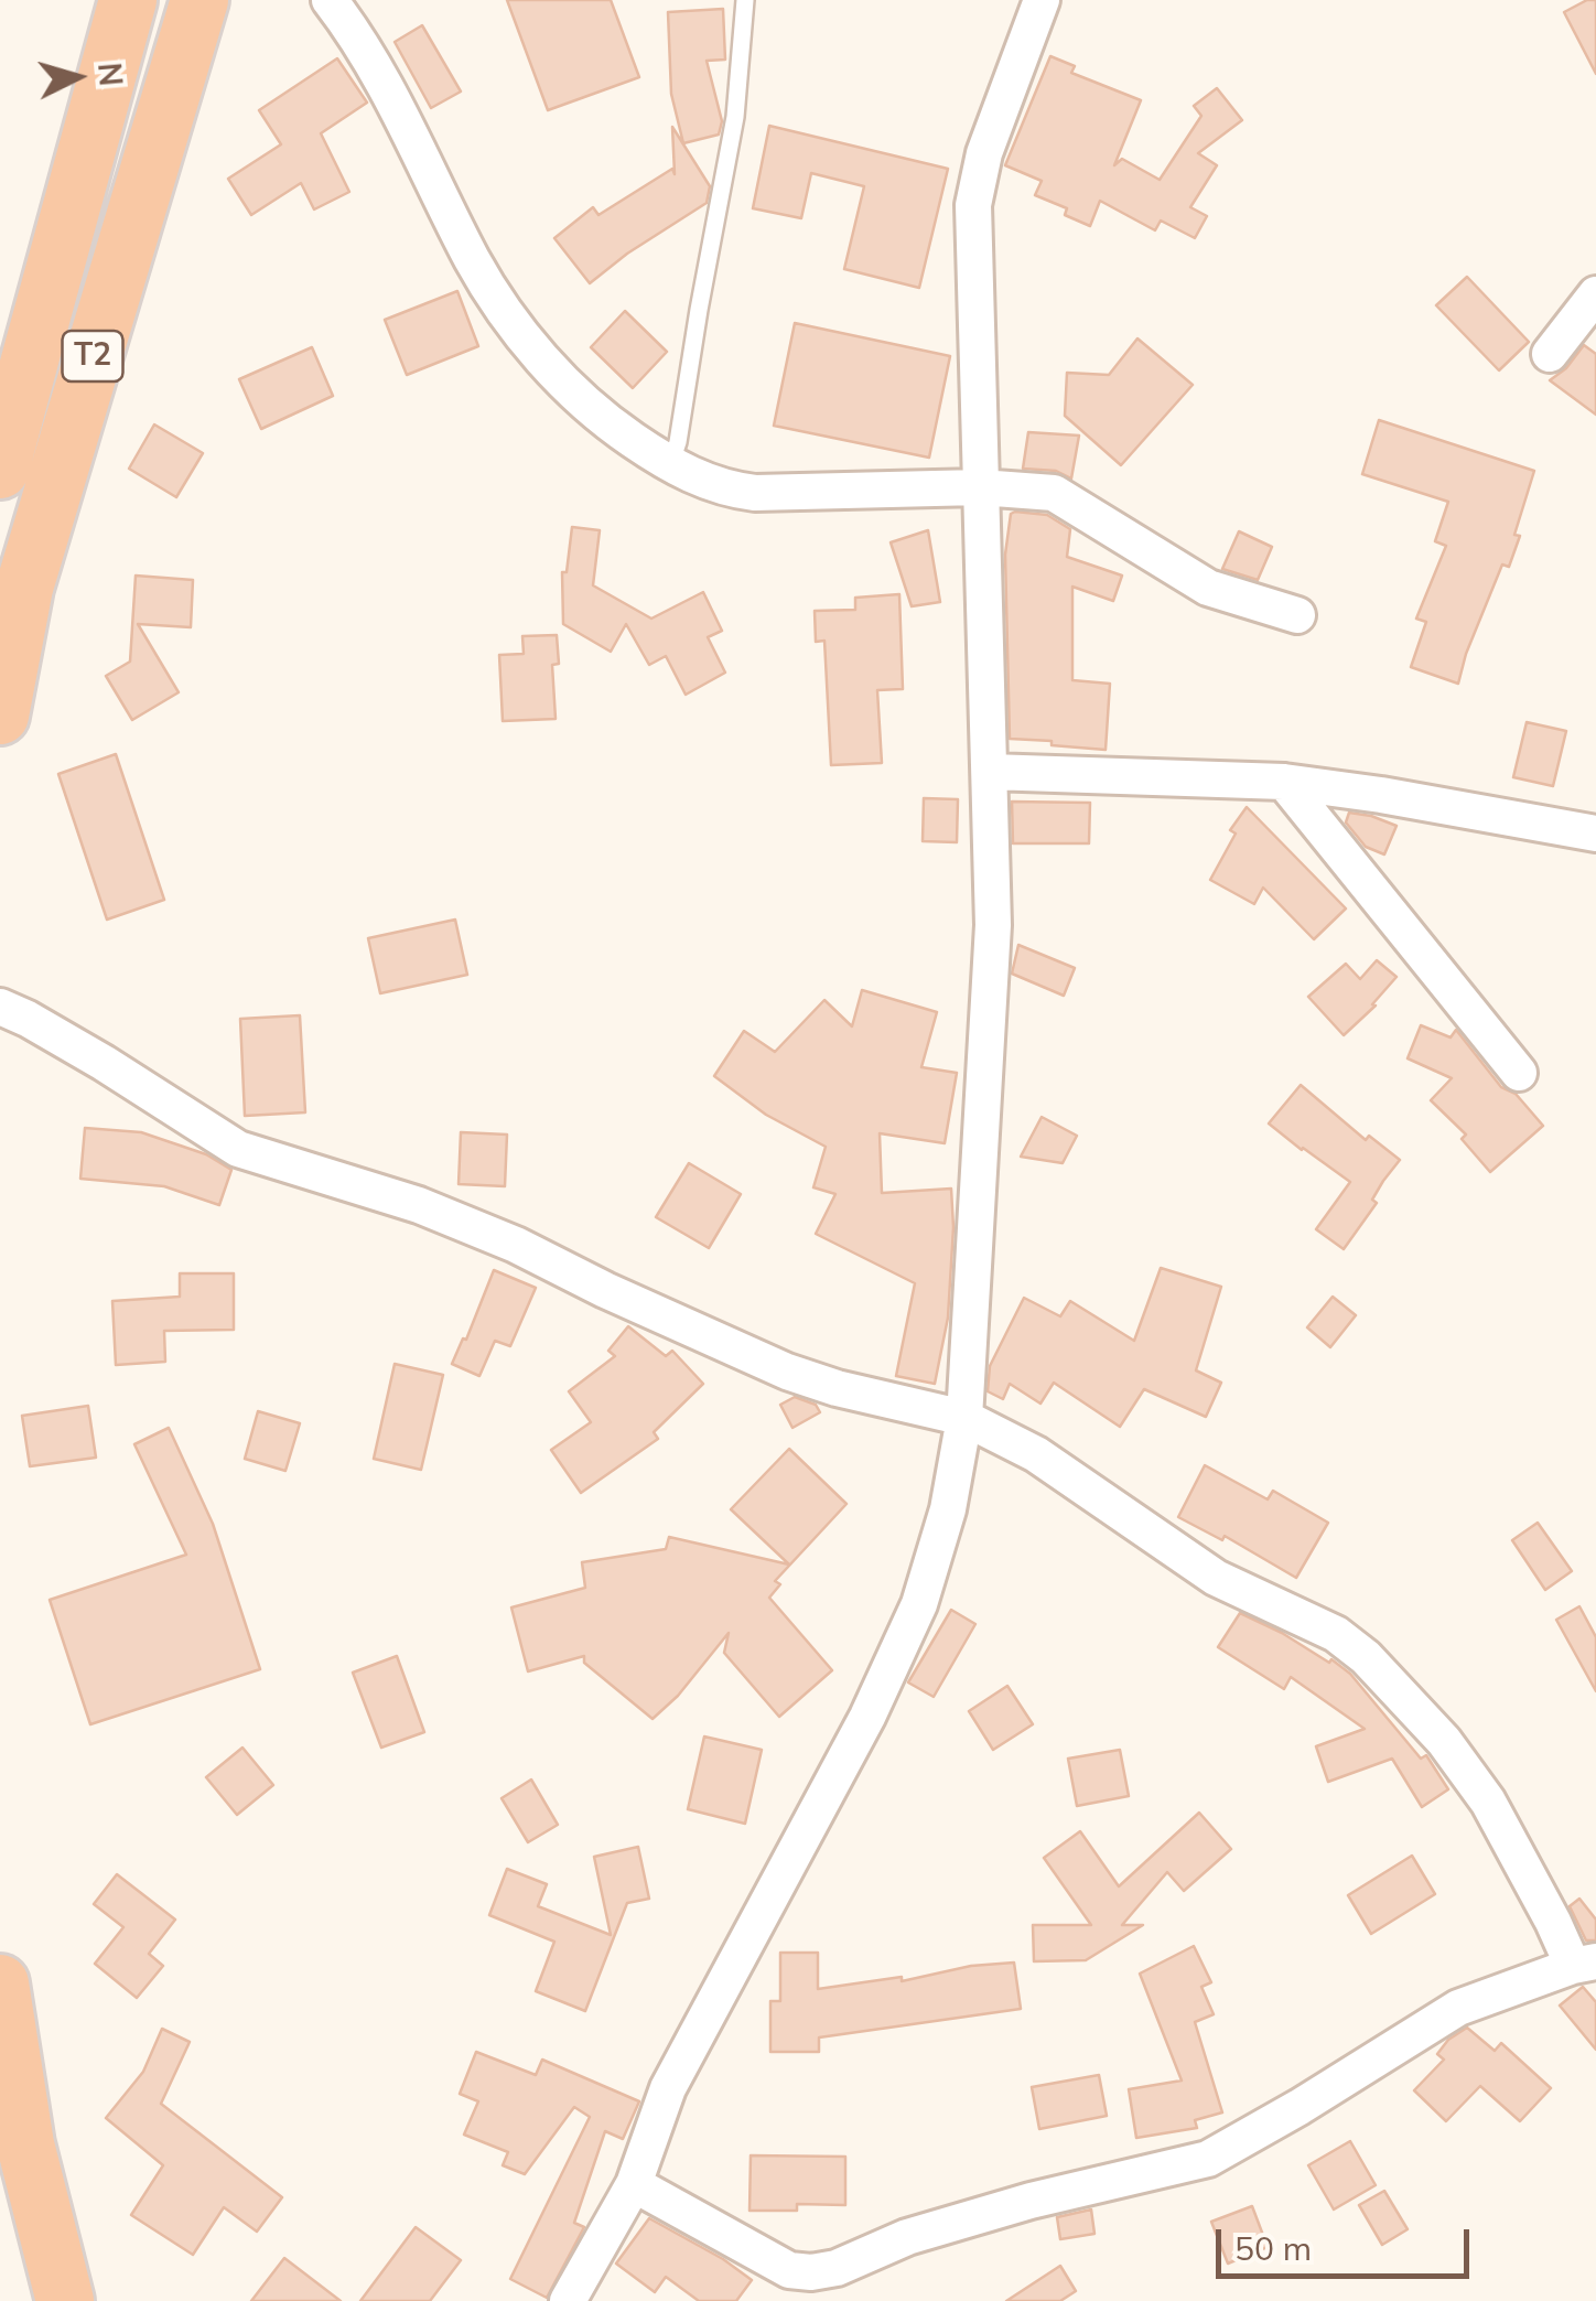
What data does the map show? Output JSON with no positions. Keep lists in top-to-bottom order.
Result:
{
  "streets": {
    "highway": ["T2"]
  },
  "scale_bar": "50 m",
  "north": "right"
}
